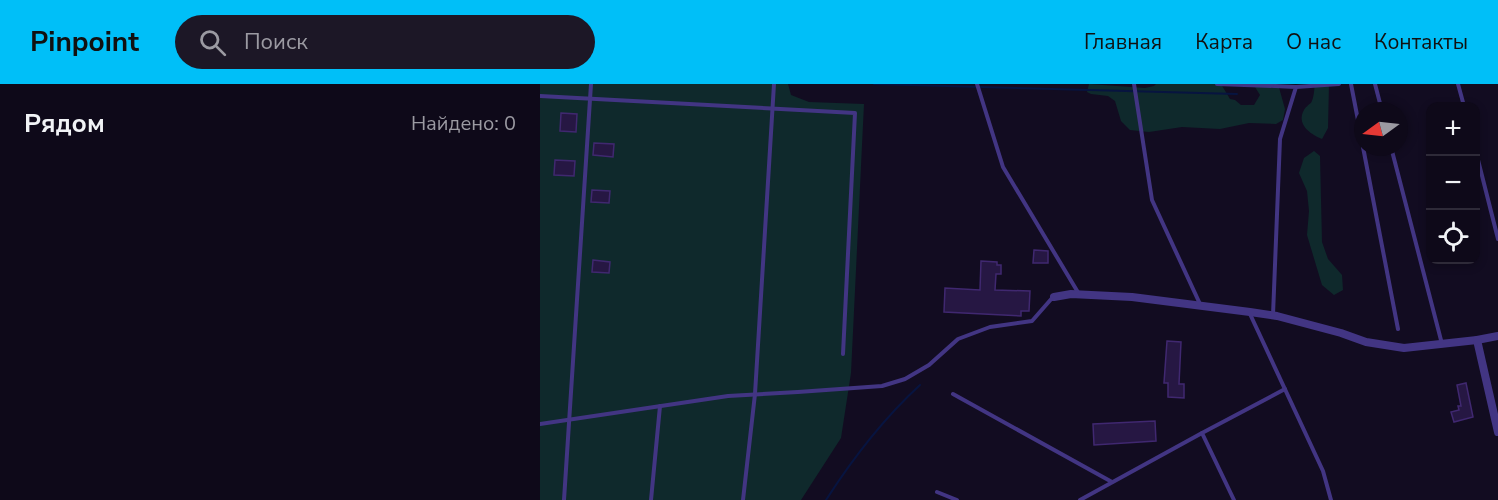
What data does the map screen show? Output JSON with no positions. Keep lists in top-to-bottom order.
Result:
{
  "north": "left",
  "page": {
    "header": "Pinpoint",
    "search": "Поиск",
    "nav": [
      "Главная",
      "Карта",
      "О нас",
      "Контакты"
    ],
    "heading": ["Рядом", "Найдено: 0"],
    "map_buttons": ["+", "−"]
  }
}
